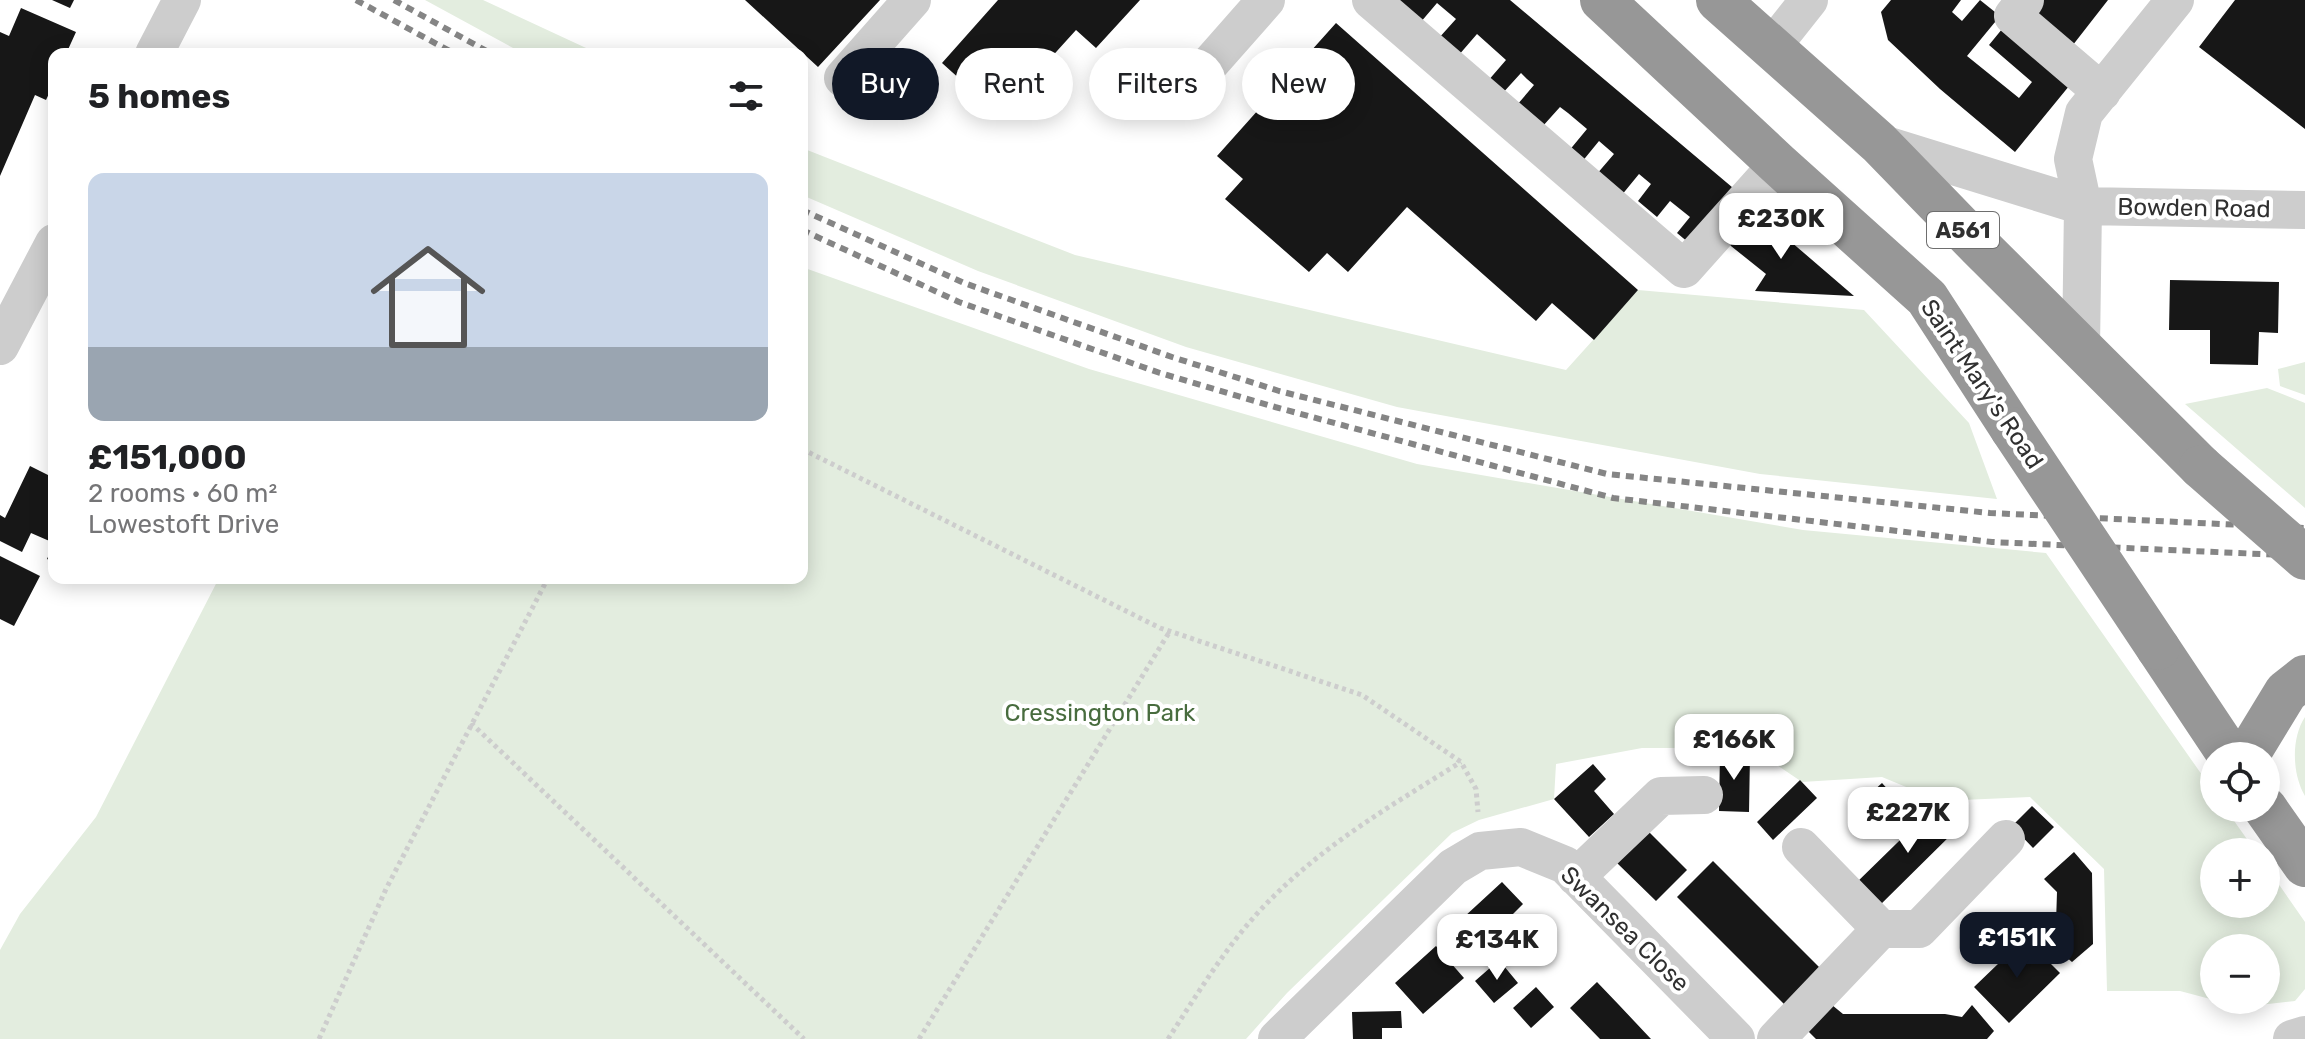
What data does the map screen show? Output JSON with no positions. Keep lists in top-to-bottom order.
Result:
{
  "streets": {
    "highway": ["A561", "Saint Mary's Road"],
    "street": ["Bowden Road", "Swansea Close"]
  },
  "crossings": [
    ["Bowden Road", "A561"]
  ],
  "parks": ["Cressington Park"],
  "page": {
    "chip": [
      "Buy",
      "Rent",
      "Filters",
      "New"
    ],
    "heading": "5 homes",
    "list": [
      {
        "name": "£151,000",
        "note": "2 rooms · 60 m² · Lowestoft Drive"
      }
    ],
    "price": [
      "£230K",
      "£166K",
      "£227K",
      "£151K",
      "£134K"
    ],
    "map_buttons": ["+", "−"]
  }
}
